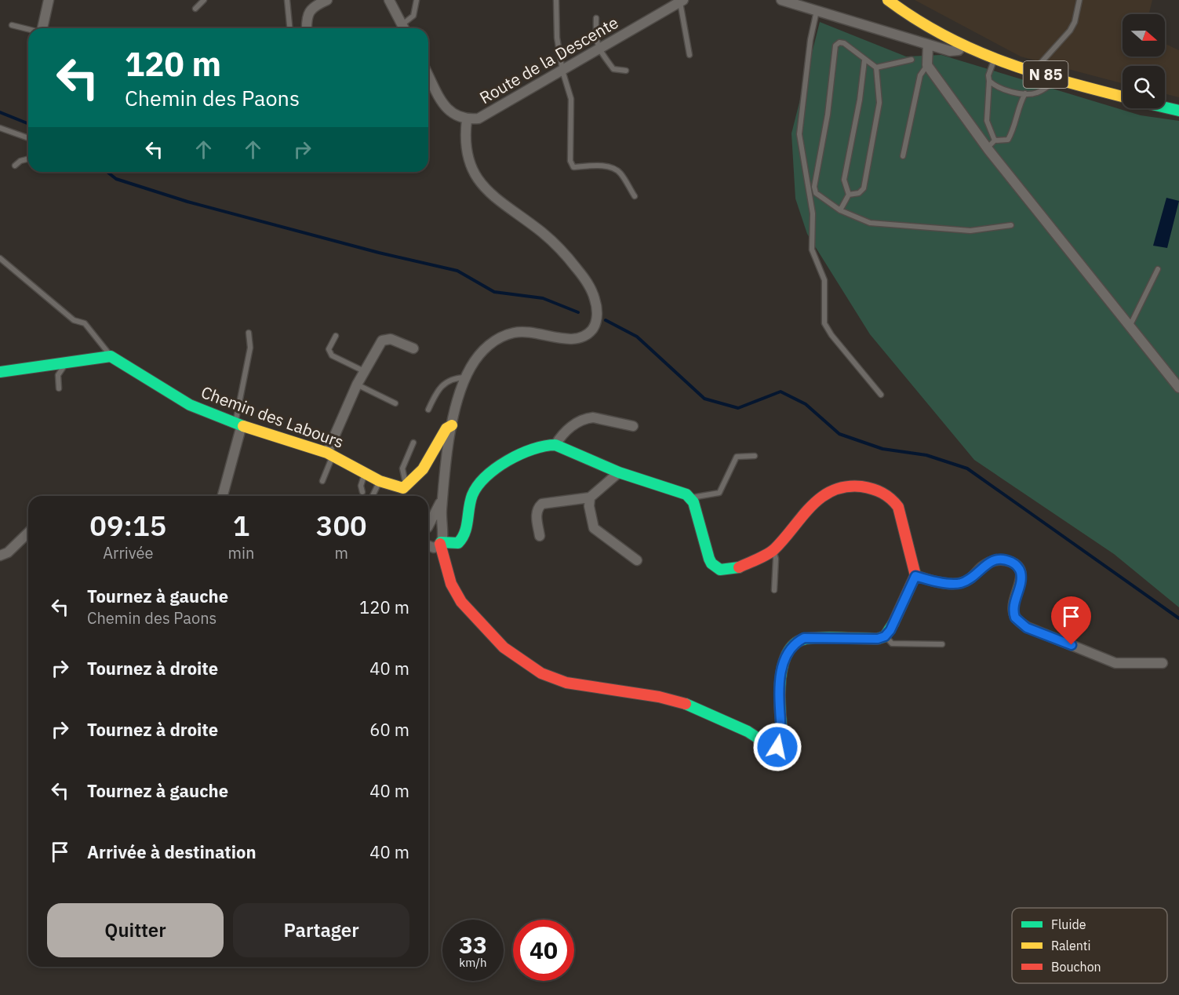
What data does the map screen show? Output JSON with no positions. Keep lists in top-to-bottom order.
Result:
{
  "streets": {
    "street": ["Route de la Descente", "N 85", "Chemin des Labours"]
  },
  "legend": ["Fluide", "Ralenti", "Bouchon"],
  "north": "right",
  "page": {
    "turn": ["120 m", "Chemin des Paons"],
    "eta": [
      "09:15",
      "Arrivée",
      "1",
      "min",
      "300",
      "m"
    ],
    "list": [
      {
        "name": "Tournez à gauche",
        "note": "Chemin des Paons",
        "value": "120 m"
      },
      {
        "name": "Tournez à droite",
        "value": "40 m"
      },
      {
        "name": "Tournez à droite",
        "value": "60 m"
      },
      {
        "name": "Tournez à gauche",
        "value": "40 m"
      },
      {
        "name": "Arrivée à destination",
        "value": "40 m"
      }
    ],
    "buttons": ["Quitter", "Partager"],
    "speed": "33 km/h",
    "limit": "40"
  }
}
